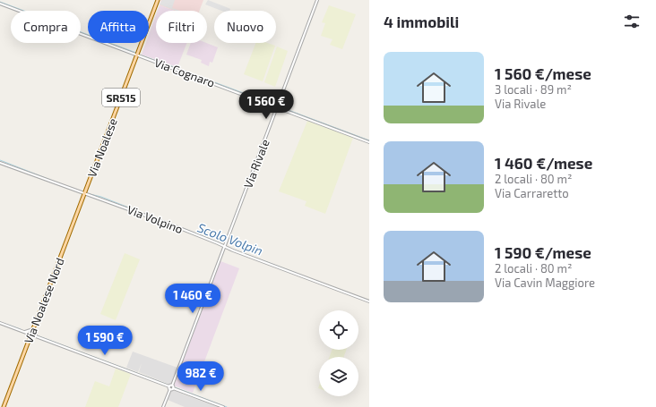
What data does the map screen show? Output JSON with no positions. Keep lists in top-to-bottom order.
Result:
{
  "streets": {
    "main road": ["SR515", "Via Noalese", "Via Noalese Nord"],
    "street": ["Via Cognaro", "Via Rivale", "Via Volpino"]
  },
  "crossings": [
    ["Via Cognaro", "Via Noalese"],
    ["Via Cognaro", "Via Rivale"],
    ["Via Noalese", "Via Volpino"],
    ["Via Noalese", "Via Noalese Nord"],
    ["Via Rivale", "Via Volpino"],
    ["Via Volpino", "Via Noalese Nord"]
  ],
  "water": ["Scolo Volpin"],
  "page": {
    "heading": "4 immobili",
    "chip": [
      "Compra",
      "Affitta",
      "Filtri",
      "Nuovo"
    ],
    "list": [
      {
        "name": "1 560 €/mese",
        "note": "3 locali · 89 m² · Via Rivale"
      },
      {
        "name": "1 460 €/mese",
        "note": "2 locali · 80 m² · Via Carraretto"
      },
      {
        "name": "1 590 €/mese",
        "note": "2 locali · 80 m² · Via Cavin Maggiore"
      }
    ],
    "price": [
      "1 560 €",
      "1 460 €",
      "1 590 €",
      "982 €"
    ]
  }
}
